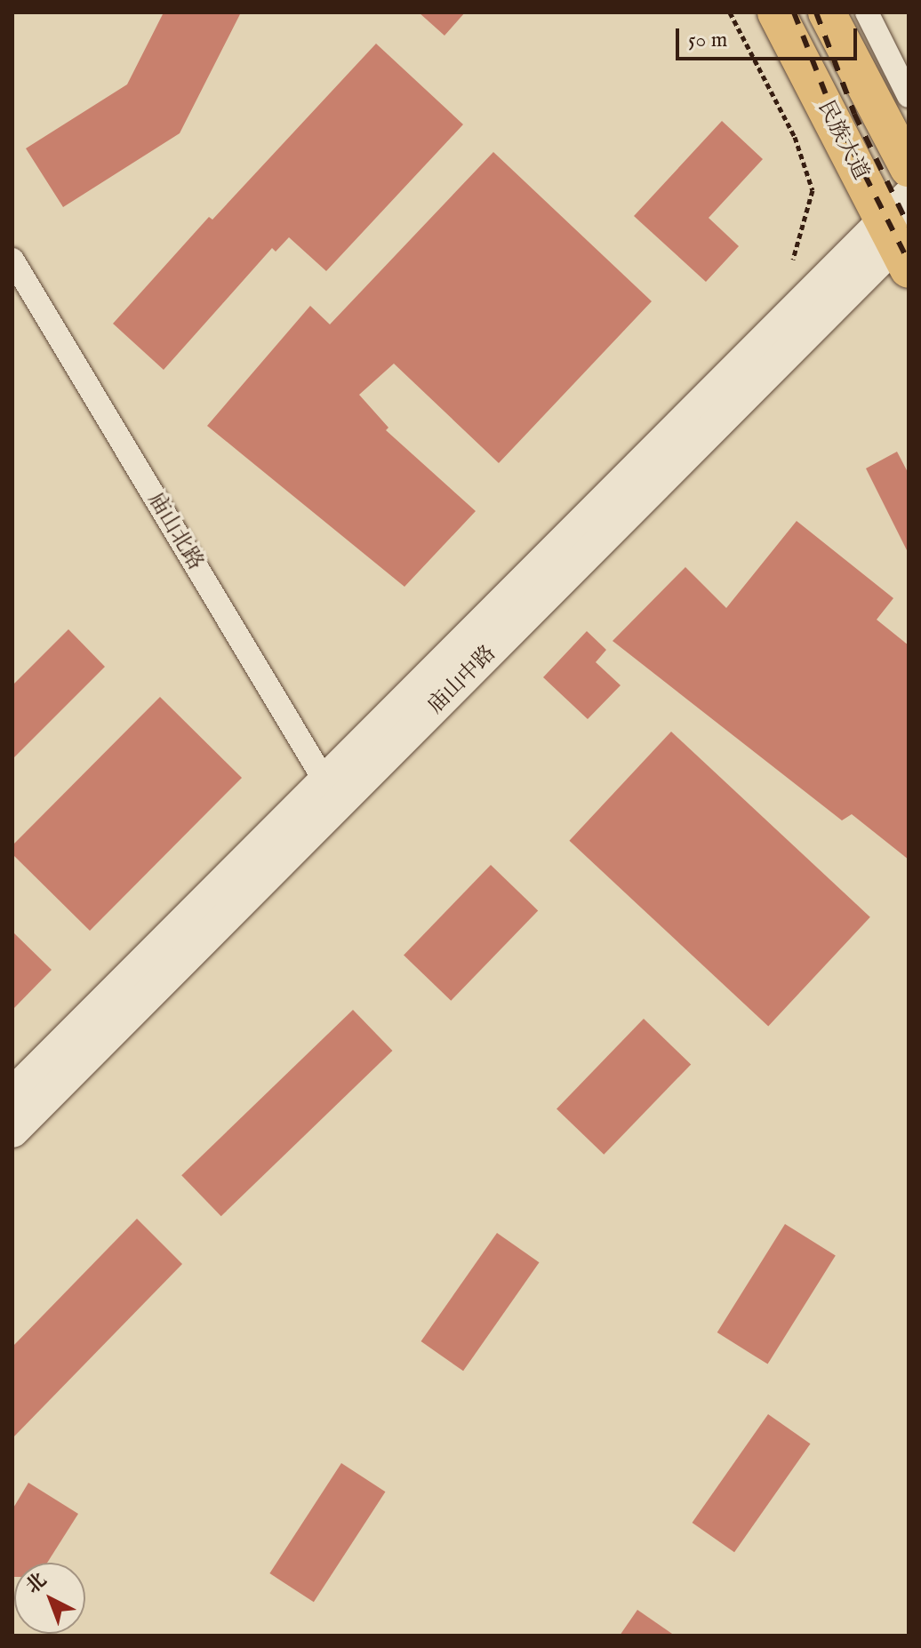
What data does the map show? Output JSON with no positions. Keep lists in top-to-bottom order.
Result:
{
  "streets": {
    "main road": ["民族大道"],
    "street": ["庙山北路", "庙山中路"]
  },
  "crossings": [
    ["民族大道", "庙山中路"],
    ["庙山北路", "庙山中路"]
  ],
  "scale_bar": "50 m",
  "north": "top left"
}
